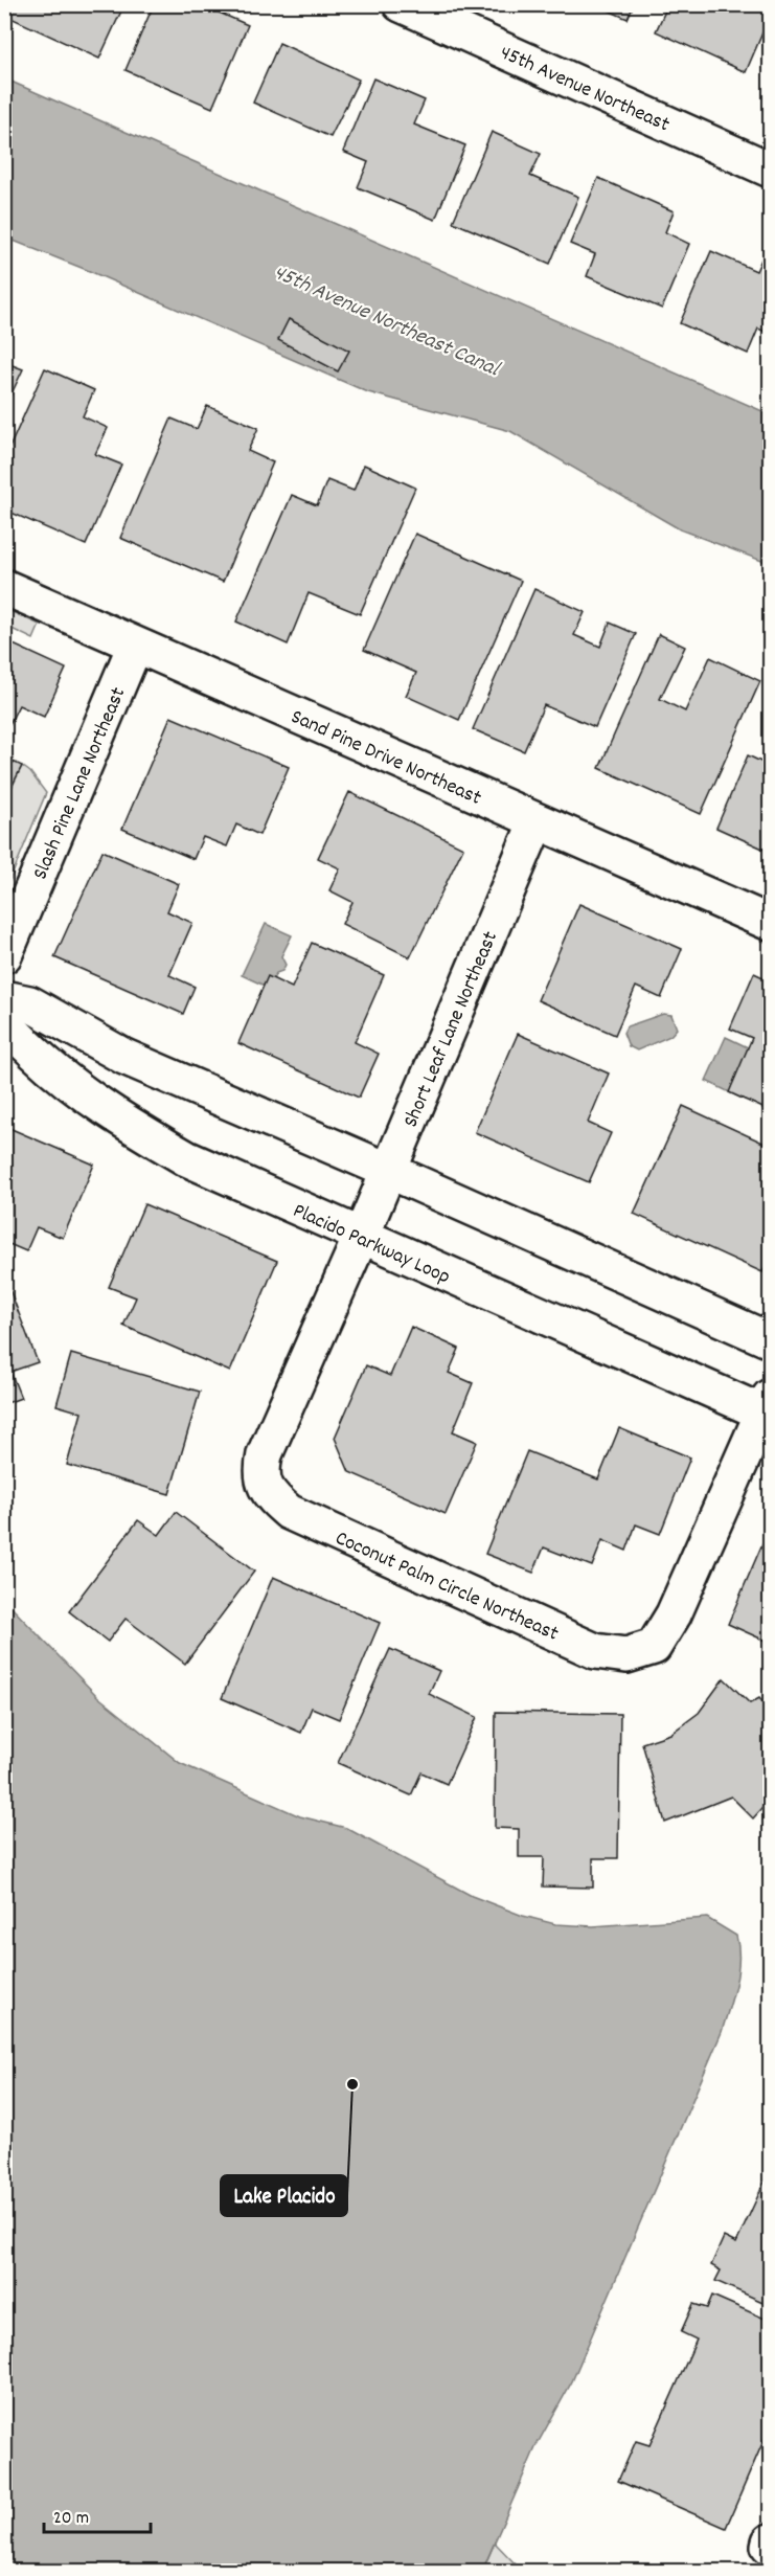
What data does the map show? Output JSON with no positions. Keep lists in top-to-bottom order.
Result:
{
  "streets": {
    "street": [
      "45th Avenue Northeast",
      "Sand Pine Drive Northeast",
      "Slash Pine Lane Northeast",
      "Short Leaf Lane Northeast",
      "Placido Parkway Loop",
      "Coconut Palm Circle Northeast"
    ]
  },
  "crossings": [
    ["Sand Pine Drive Northeast", "Slash Pine Lane Northeast"],
    ["Sand Pine Drive Northeast", "Short Leaf Lane Northeast"],
    ["Short Leaf Lane Northeast", "Placido Parkway Loop"],
    ["Short Leaf Lane Northeast", "Coconut Palm Circle Northeast"],
    ["Placido Parkway Loop", "Coconut Palm Circle Northeast"]
  ],
  "water": ["45th Avenue Northeast Canal"],
  "places": ["Lake Placido"],
  "scale_bar": "20 m"
}
